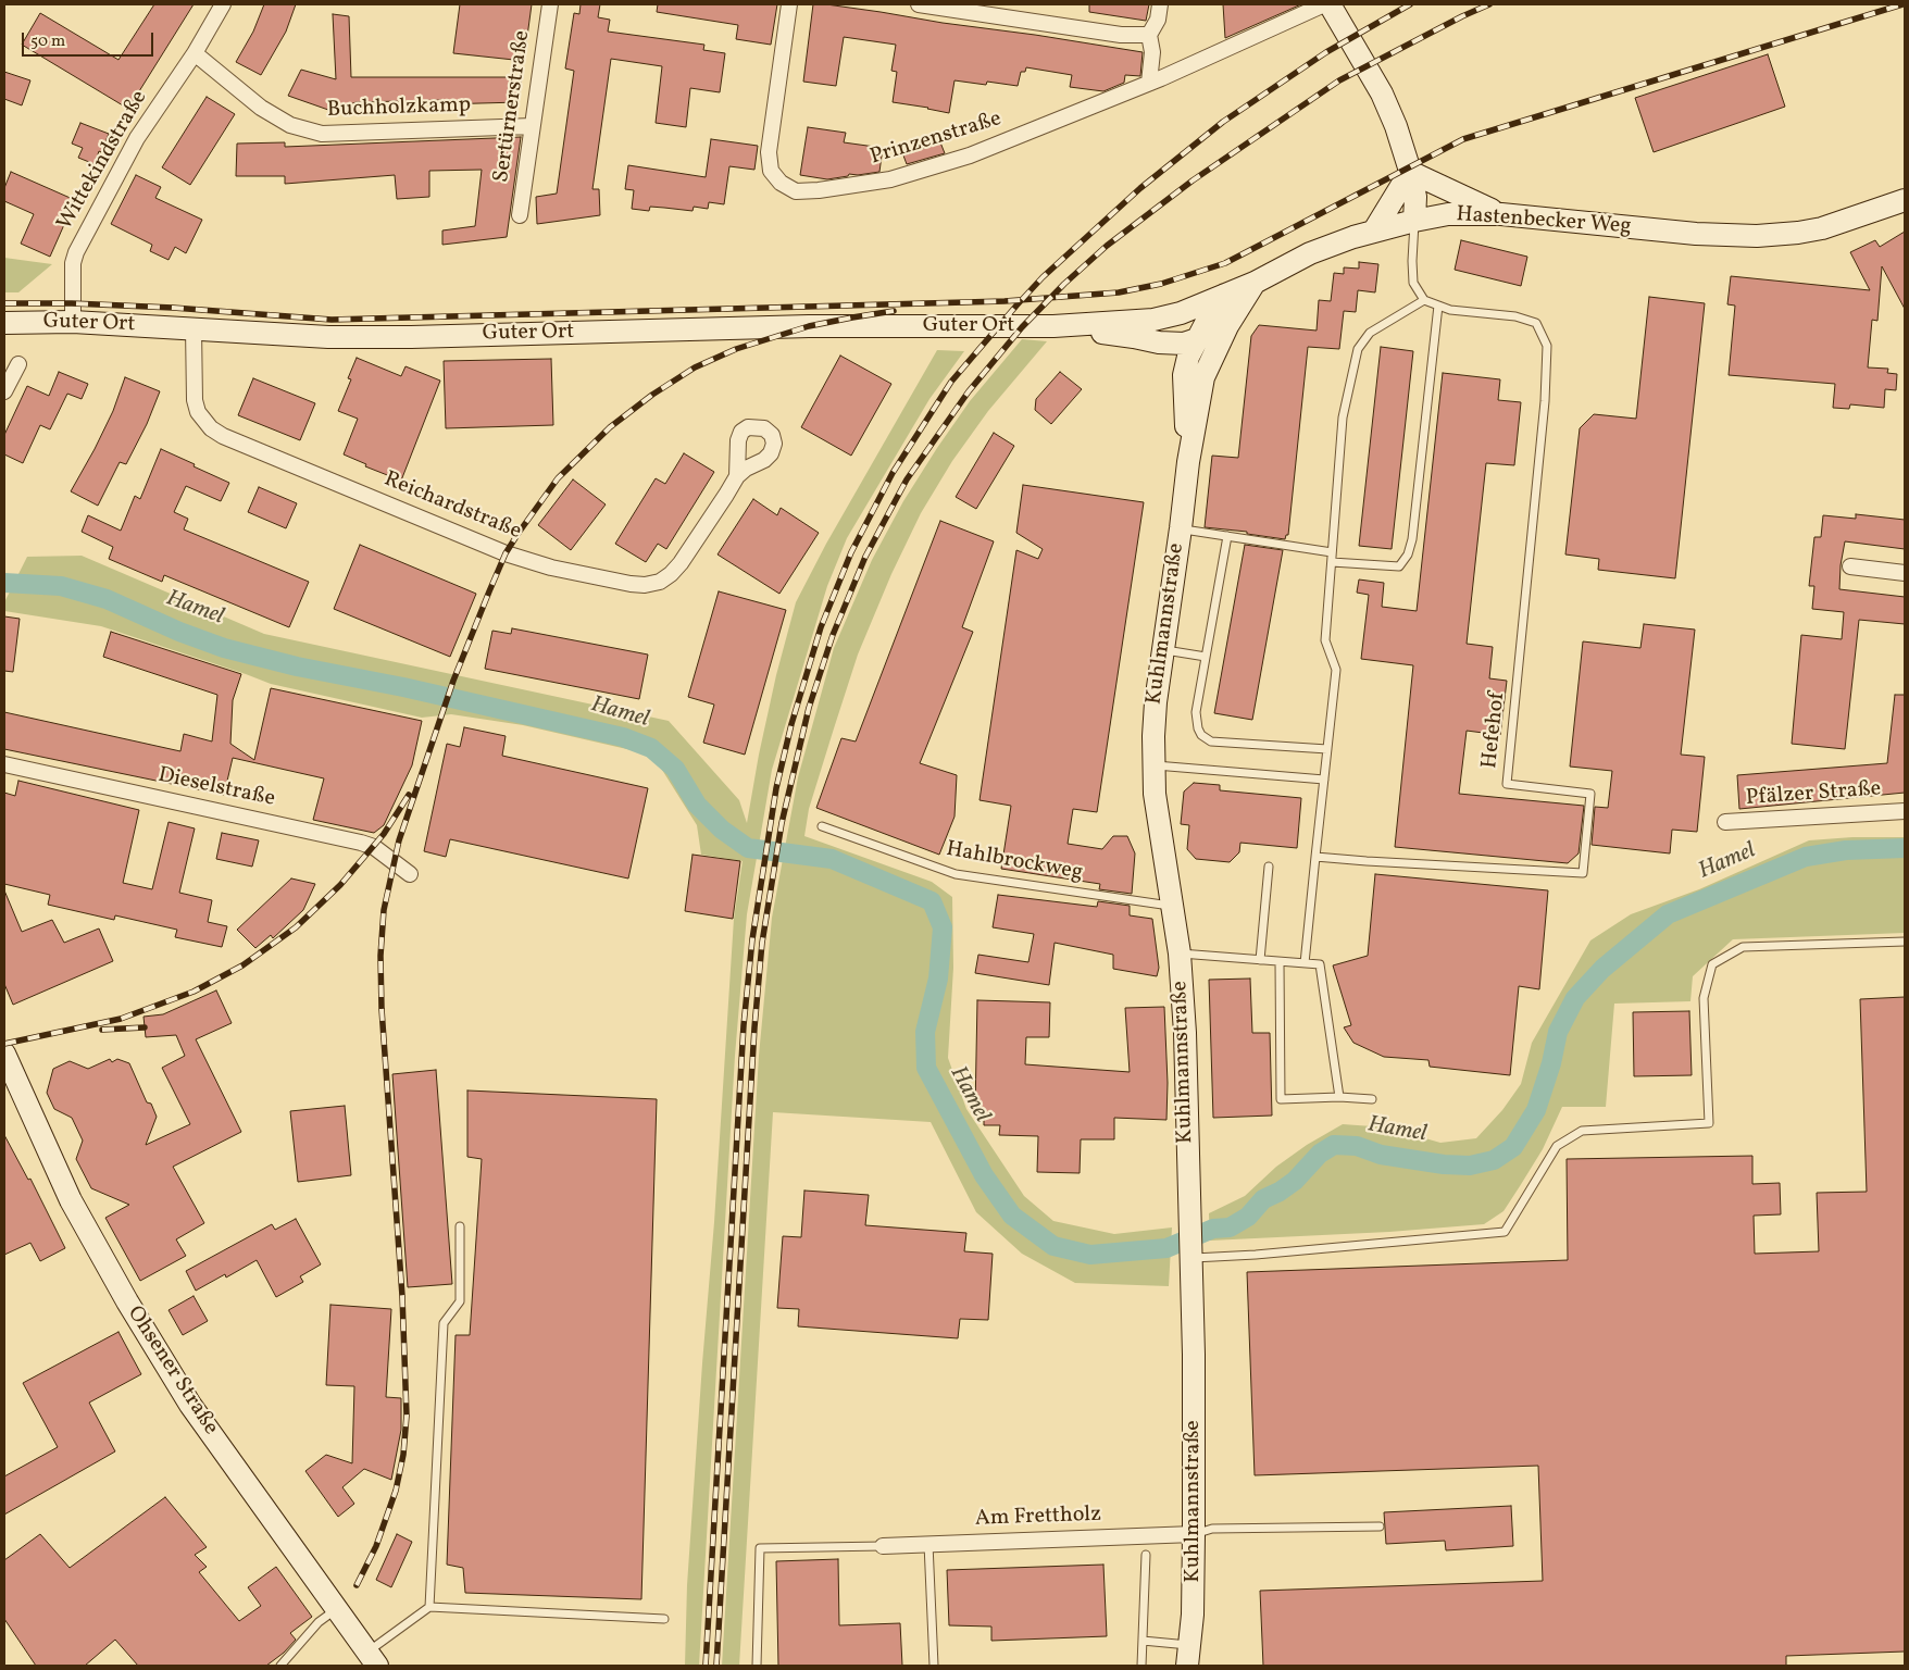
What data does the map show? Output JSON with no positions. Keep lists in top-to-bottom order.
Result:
{
  "streets": {
    "main road": [
      "Hastenbecker Weg",
      "Guter Ort",
      "Kuhlmannstraße",
      "Ohsener Straße"
    ],
    "street": [
      "Sertürnerstraße",
      "Buchholzkamp",
      "Prinzenstraße",
      "Wittekindstraße",
      "Reichardstraße",
      "Dieselstraße",
      "Pfälzer Straße",
      "Am Frettholz"
    ],
    "lane": ["Hefehof", "Hahlbrockweg"]
  },
  "crossings": [
    ["Sertürnerstraße", "Buchholzkamp"],
    ["Buchholzkamp", "Wittekindstraße"],
    ["Wittekindstraße", "Guter Ort"],
    ["Guter Ort", "Reichardstraße"],
    ["Kuhlmannstraße", "Hahlbrockweg"],
    ["Kuhlmannstraße", "Am Frettholz"]
  ],
  "water": ["Hamel"],
  "scale_bar": "50 m"
}
